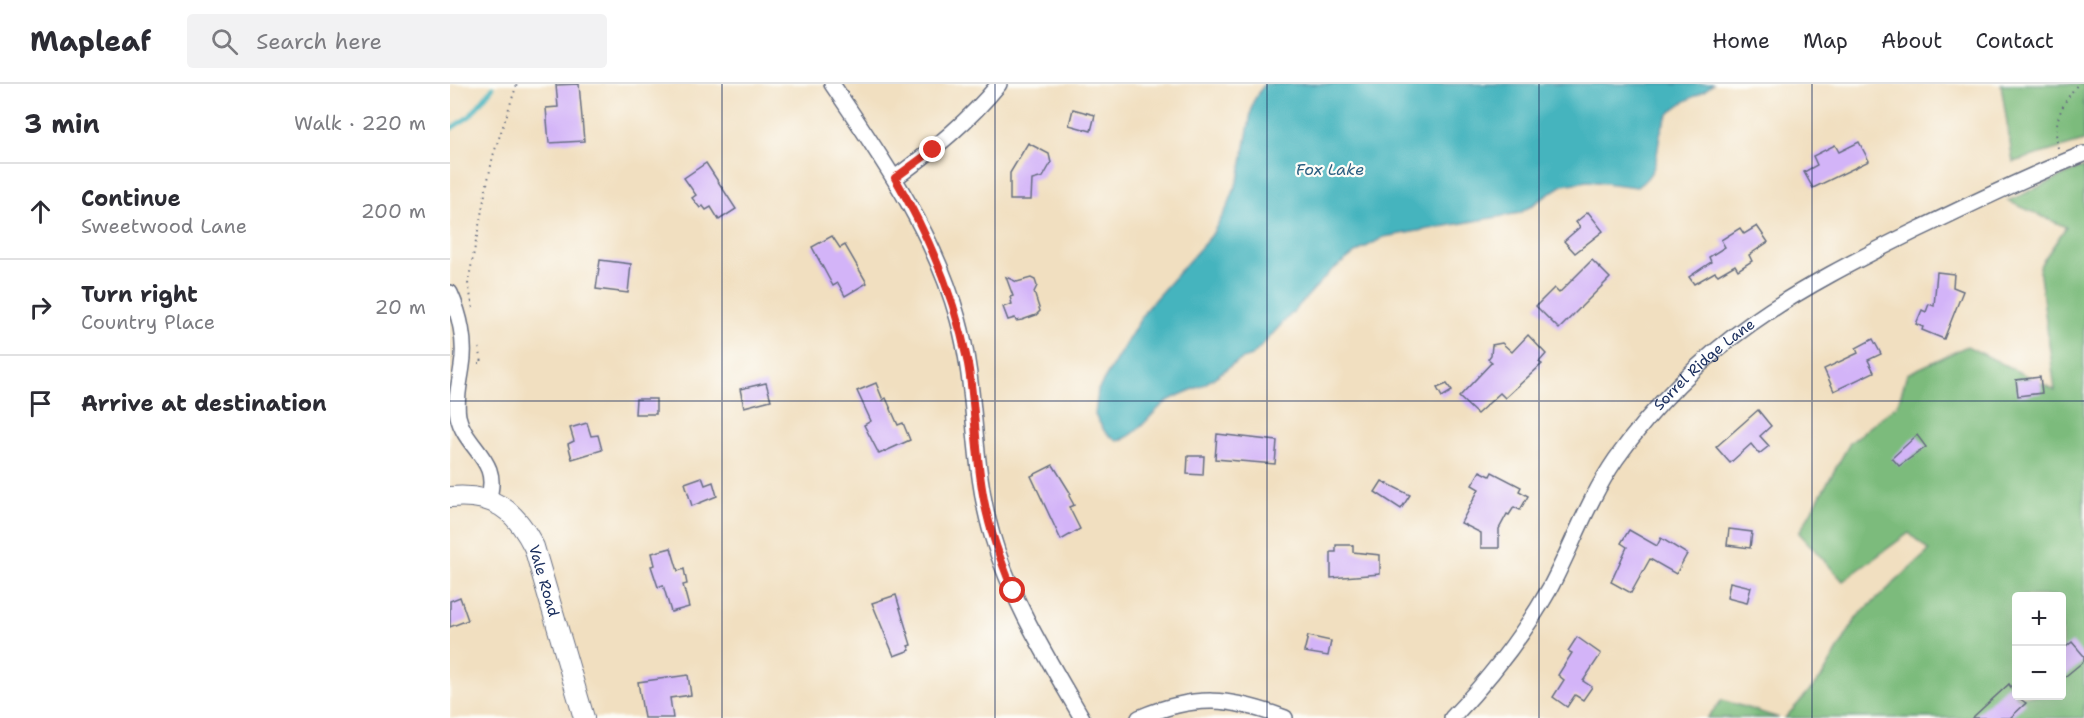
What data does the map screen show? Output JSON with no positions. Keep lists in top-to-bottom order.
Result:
{
  "streets": {
    "main road": ["Vale Road"],
    "street": ["Sorrel Ridge Lane"]
  },
  "water": ["Fox Lake"],
  "page": {
    "header": "Mapleaf",
    "search": "Search here",
    "nav": [
      "Home",
      "Map",
      "About",
      "Contact"
    ],
    "heading": ["3 min", "Walk · 220 m"],
    "list": [
      ["Continue", "Sweetwood Lane", "200 m"],
      ["Turn right", "Country Place", "20 m"],
      "Arrive at destination"
    ],
    "map_buttons": ["+", "−"]
  }
}
